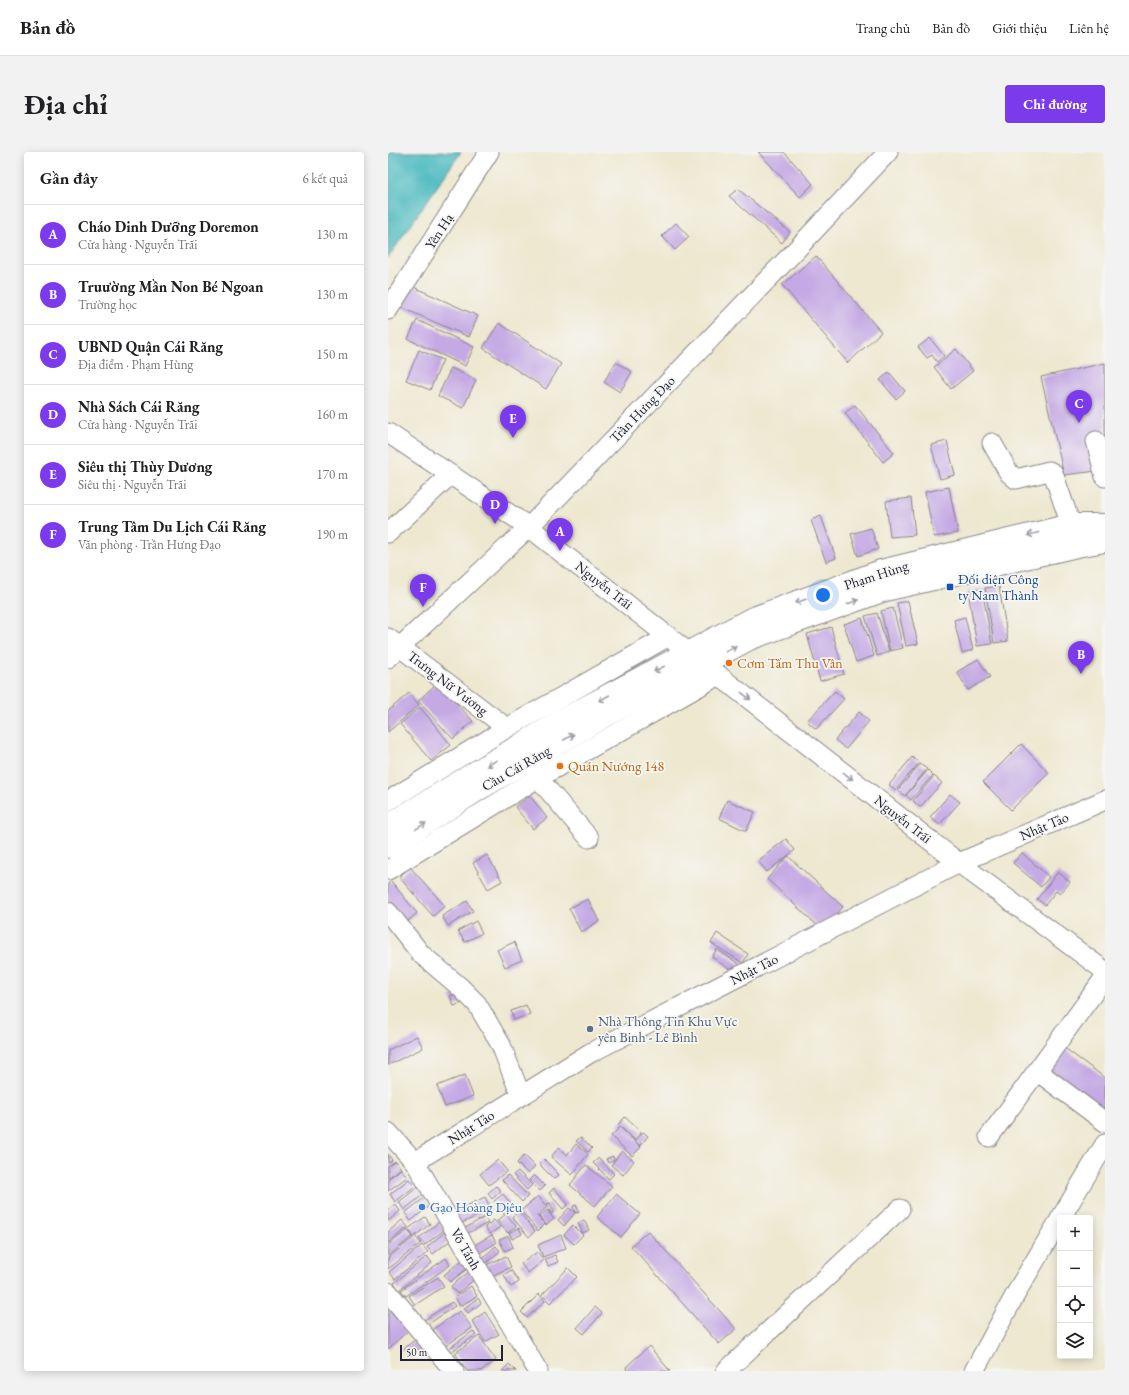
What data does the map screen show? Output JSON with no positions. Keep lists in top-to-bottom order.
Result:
{
  "streets": {
    "highway": ["Phạm Hùng", "Cầu Cái Răng"],
    "street": [
      "Yên Hạ",
      "Trần Hưng Đạo",
      "Nguyễn Trãi",
      "Trưng Nữ Vương",
      "Nhật Tảo",
      "Võ Tánh"
    ]
  },
  "crossings": [
    ["Trần Hưng Đạo", "Nguyễn Trãi"],
    ["Trần Hưng Đạo", "Trưng Nữ Vương"],
    ["Phạm Hùng", "Nguyễn Trãi"],
    ["Phạm Hùng", "Cầu Cái Răng"],
    ["Nguyễn Trãi", "Nhật Tảo"],
    ["Nhật Tảo", "Võ Tánh"]
  ],
  "one_way": ["Nguyễn Trãi"],
  "places": {
    "transit": ["Đối diện Công ty Nam Thành"],
    "other": [
      "Cơm Tấm Thu Vân",
      "Quán Nướng 148",
      "Nhà Thông Tin Khu Vực yên Binh - Lê Bình",
      "Gạo Hoàng Dịêu"
    ]
  },
  "scale_bar": "50 m",
  "page": {
    "header": "Bản đồ",
    "nav": [
      "Trang chủ",
      "Bản đồ",
      "Giới thiệu",
      "Liên hệ"
    ],
    "buttons": "Chỉ đường",
    "title": "Địa chỉ",
    "heading": ["Gần đây", "6 kết quả"],
    "list": [
      {
        "mark": "A",
        "name": "Cháo Dinh Dưỡng Doremon",
        "note": "Cửa hàng · Nguyễn Trãi",
        "value": "130 m"
      },
      {
        "mark": "B",
        "name": "Truường Mần Non Bé Ngoan",
        "note": "Trường học",
        "value": "130 m"
      },
      {
        "mark": "C",
        "name": "UBND Quận Cái Răng",
        "note": "Địa điểm · Phạm Hùng",
        "value": "150 m"
      },
      {
        "mark": "D",
        "name": "Nhà Sách Cái Răng",
        "note": "Cửa hàng · Nguyễn Trãi",
        "value": "160 m"
      },
      {
        "mark": "E",
        "name": "Siêu thị Thùy Dương",
        "note": "Siêu thị · Nguyễn Trãi",
        "value": "170 m"
      },
      {
        "mark": "F",
        "name": "Trung Tâm Du Lịch Cái Răng",
        "note": "Văn phòng · Trần Hưng Đạo",
        "value": "190 m"
      }
    ],
    "pins": [
      "C",
      "E",
      "D",
      "A",
      "F",
      "B"
    ],
    "map_buttons": ["+", "−"],
    "scale": "50 m"
  }
}
